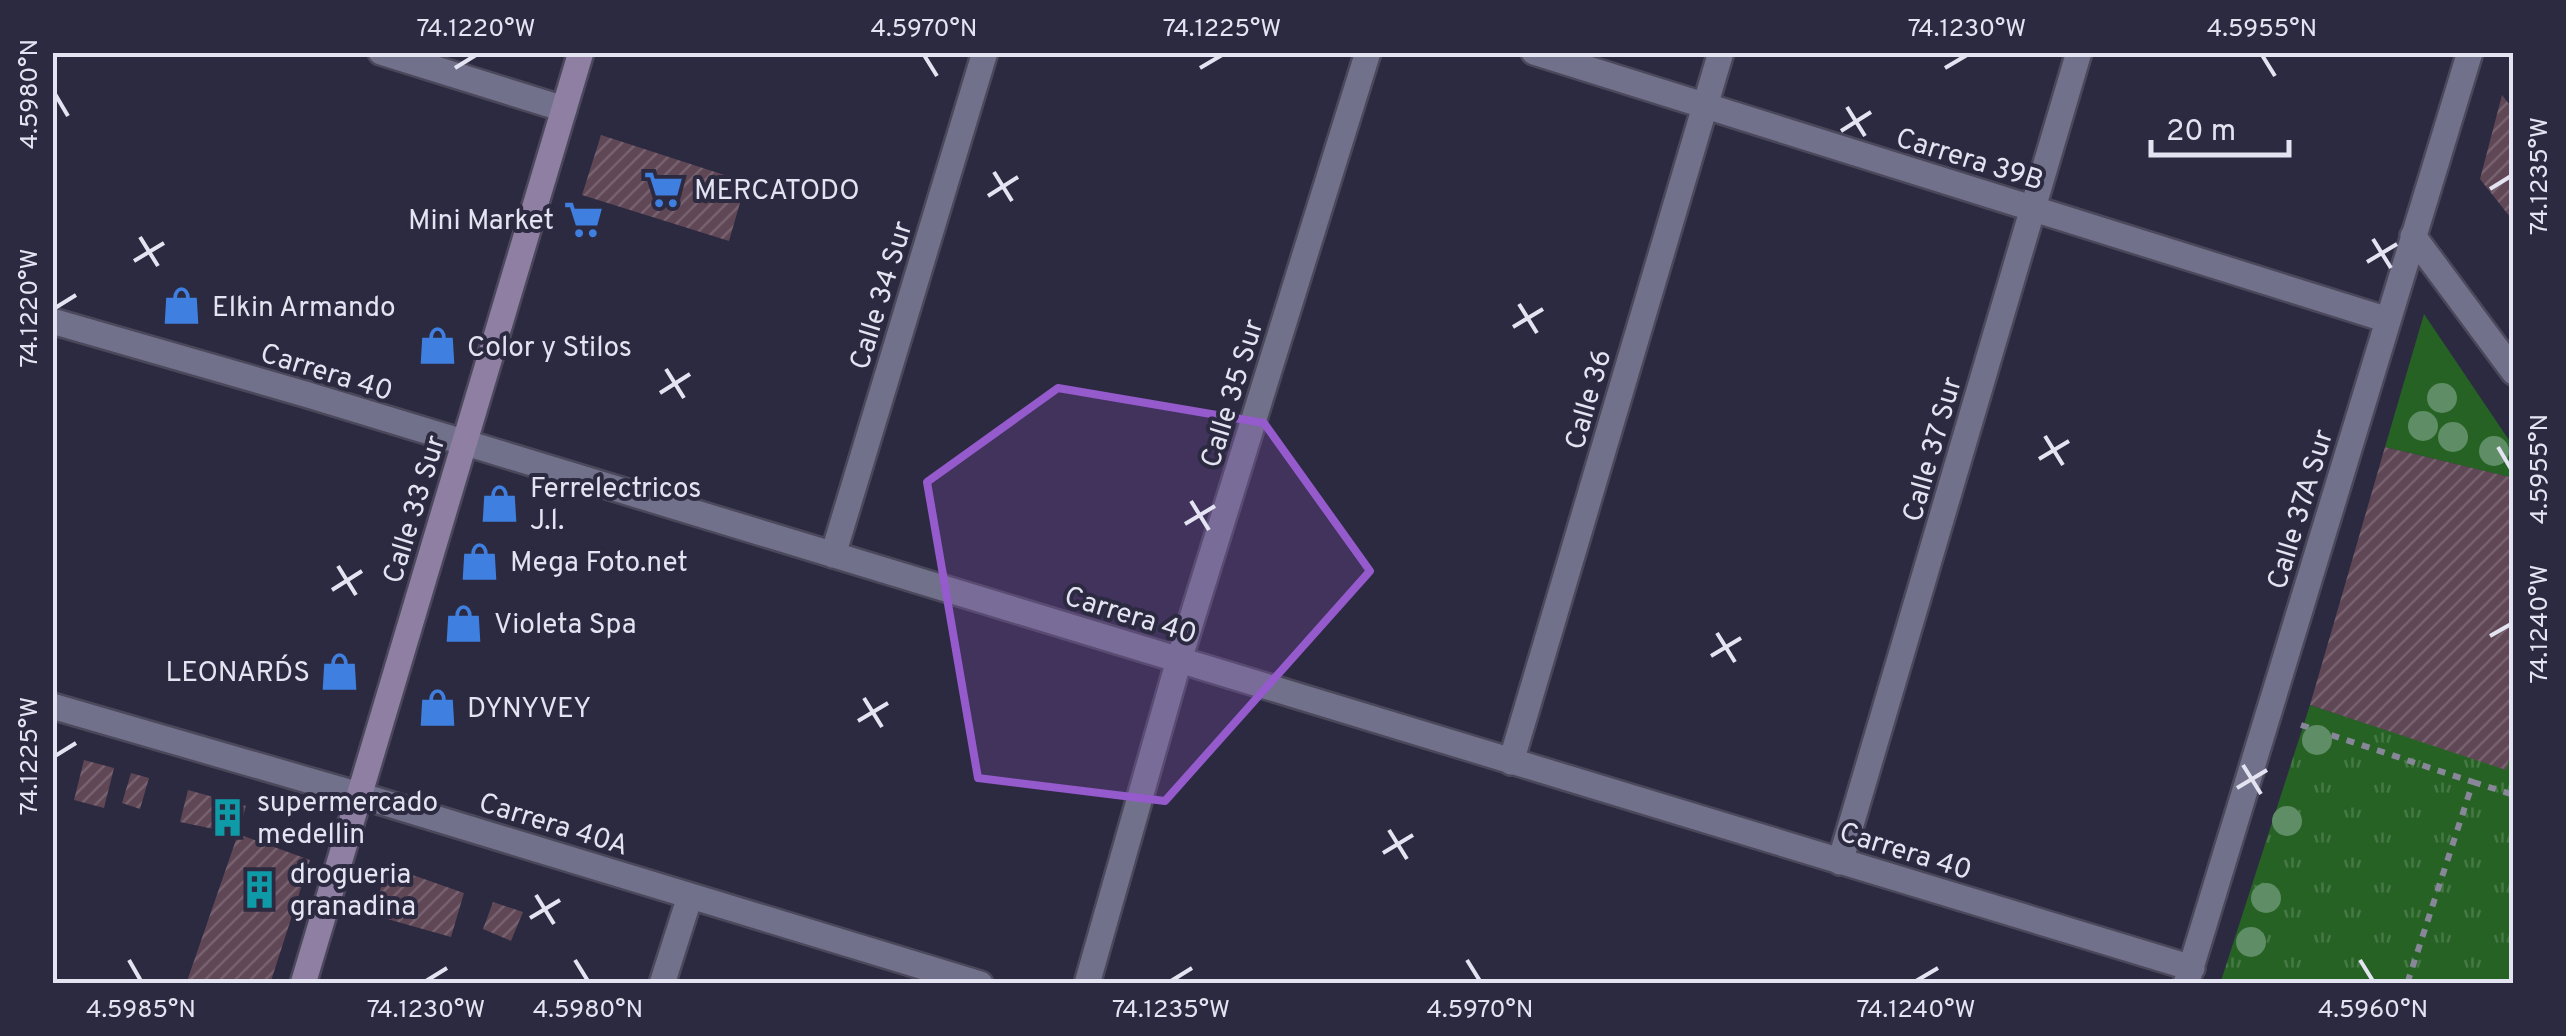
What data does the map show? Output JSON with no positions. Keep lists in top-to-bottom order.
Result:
{
  "streets": {
    "street": [
      "Carrera 39B",
      "Calle 34 Sur",
      "Carrera 40",
      "Calle 35 Sur",
      "Calle 36",
      "Calle 37 Sur",
      "Calle 33 Sur",
      "Calle 37A Sur",
      "Carrera 40A"
    ]
  },
  "crossings": [
    ["Carrera 39B", "Calle 36"],
    ["Carrera 39B", "Calle 37 Sur"],
    ["Carrera 39B", "Calle 37A Sur"],
    ["Calle 34 Sur", "Carrera 40"],
    ["Carrera 40", "Calle 35 Sur"],
    ["Carrera 40", "Calle 36"],
    ["Carrera 40", "Calle 37 Sur"],
    ["Carrera 40", "Calle 33 Sur"],
    ["Carrera 40", "Calle 37A Sur"],
    ["Calle 33 Sur", "Carrera 40A"]
  ],
  "places": {
    "supermarket": ["MERCATODO", "Mini Market"],
    "shop": [
      "Elkin Armando",
      "Color y Stilos",
      "Ferrelectricos J.l.",
      "Mega Foto.net",
      "Violeta Spa",
      "LEONARD´S",
      "DYNYVEY"
    ],
    "building": ["supermercado medellin", "drogueria granadina"]
  },
  "scale_bar": "20 m",
  "coordinates": [
    "74.1220°W",
    "4.5970°N",
    "74.1225°W",
    "74.1230°W",
    "4.5955°N",
    "4.5980°N",
    "74.1235°W",
    "74.1240°W",
    "4.5985°N",
    "4.5960°N"
  ]
}
